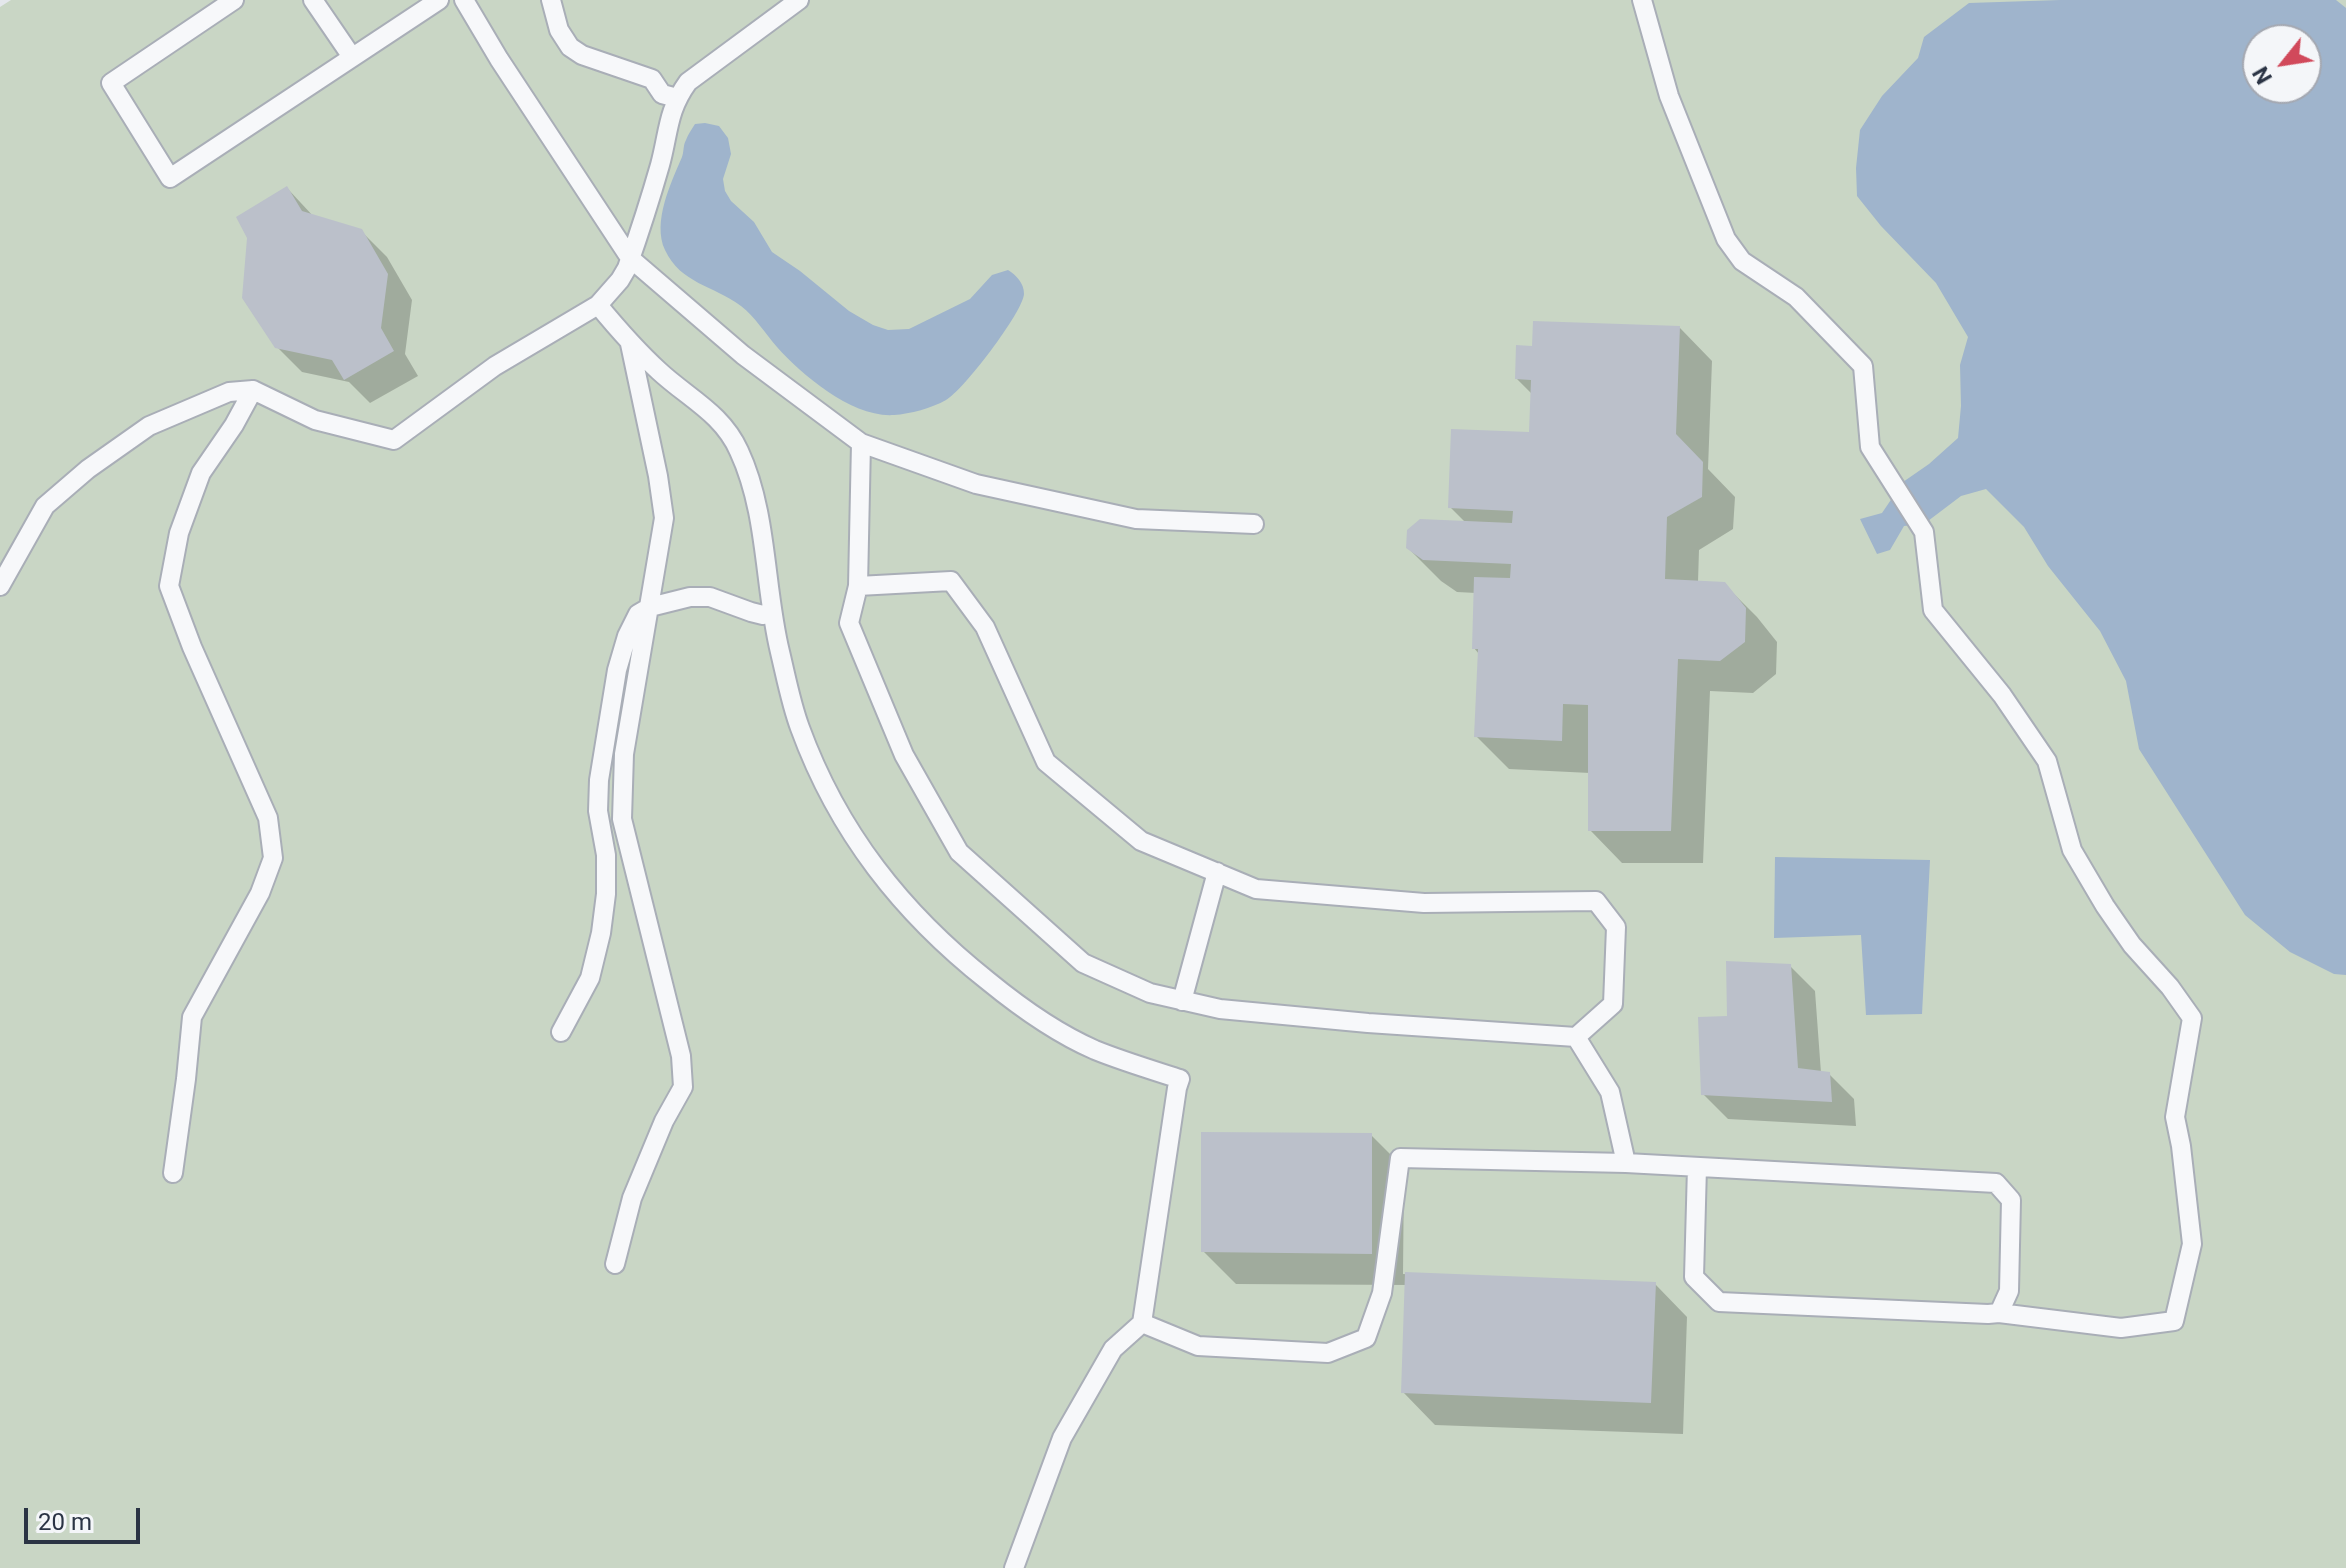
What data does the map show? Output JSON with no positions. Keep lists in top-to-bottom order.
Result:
{
  "scale_bar": "20 m",
  "north": "bottom left"
}
